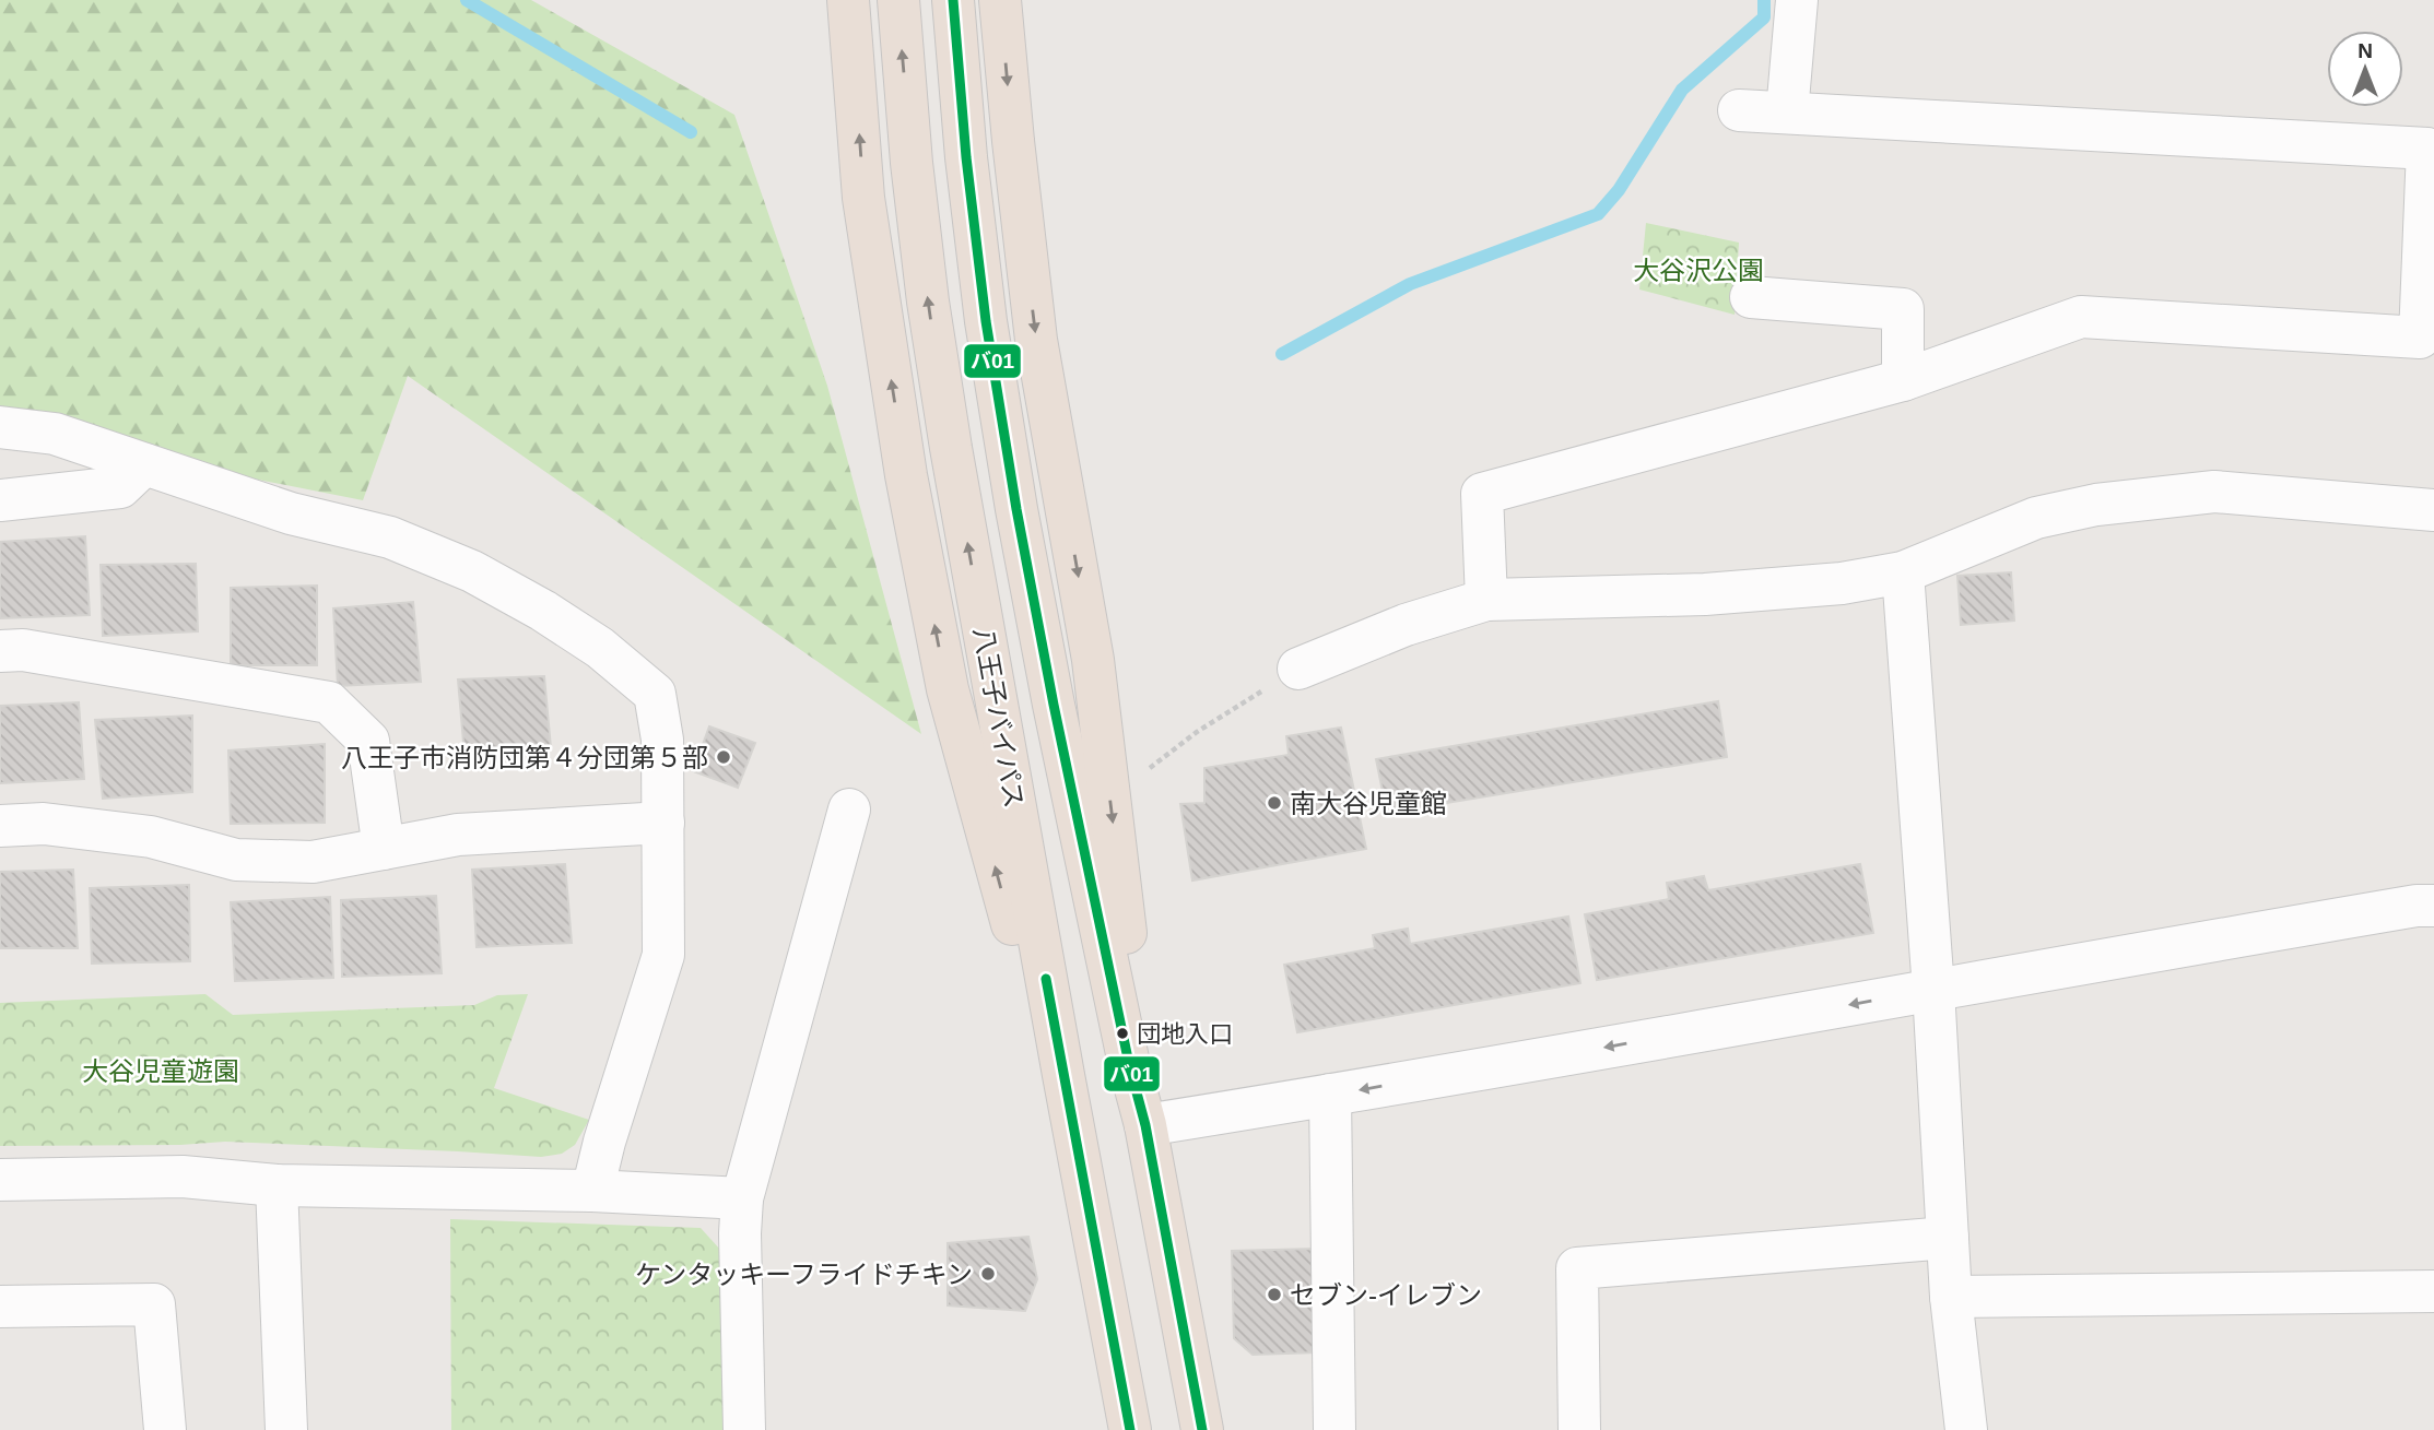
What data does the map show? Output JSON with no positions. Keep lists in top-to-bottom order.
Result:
{
  "streets": {
    "highway": ["八王子バイパス"]
  },
  "parks": ["大谷沢公園", "大谷児童遊園"],
  "places": [
    "八王子市消防団第４分団第５部",
    "南大谷児童館",
    "団地入口",
    "ケンタッキーフライドチキン",
    "セブン-イレブン"
  ],
  "lines": ["transit line バ01"],
  "north": "top"
}
